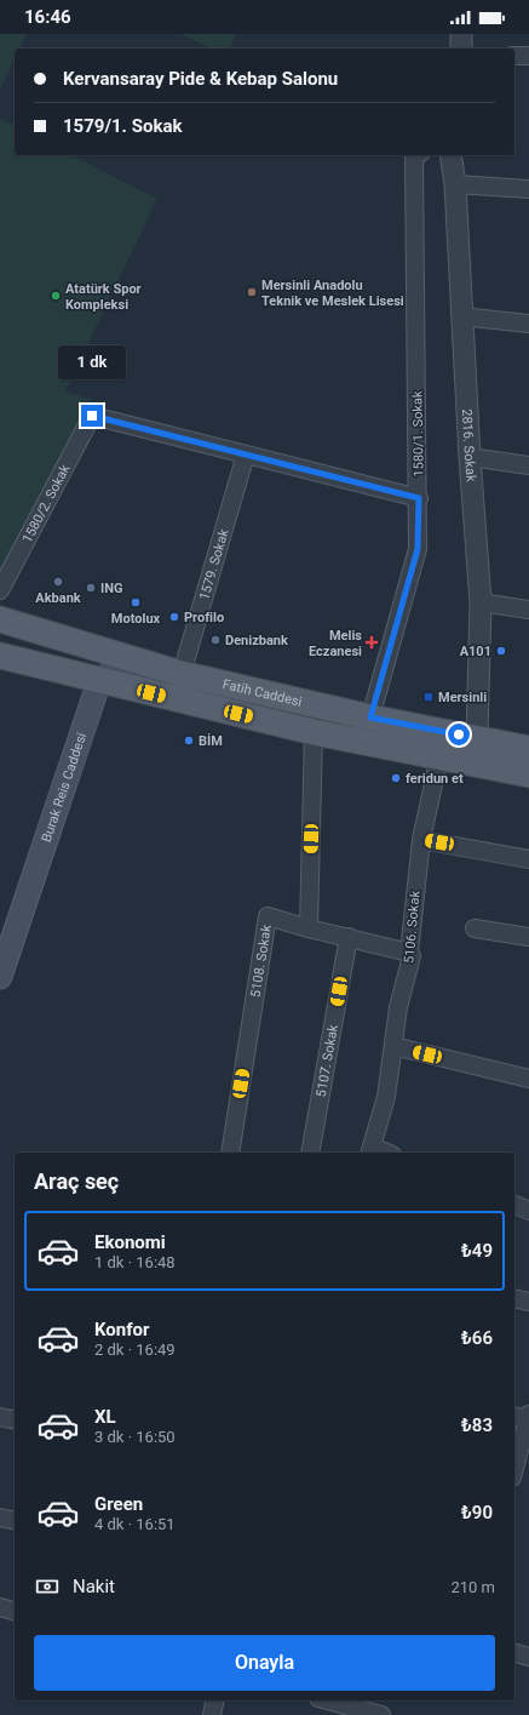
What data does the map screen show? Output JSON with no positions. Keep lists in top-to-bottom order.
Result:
{
  "streets": {
    "main road": ["Fatih Caddesi", "Burak Reis Caddesi"],
    "street": [
      "1580/1. Sokak",
      "2816. Sokak",
      "1580/2. Sokak",
      "1579. Sokak",
      "5106. Sokak",
      "5108. Sokak",
      "5107. Sokak"
    ]
  },
  "crossings": [
    ["1580/1. Sokak", "Fatih Caddesi"],
    ["2816. Sokak", "Fatih Caddesi"],
    ["1580/2. Sokak", "1579. Sokak"],
    ["1579. Sokak", "Fatih Caddesi"]
  ],
  "places": {
    "other": [
      "Mersinli Anadolu Teknik ve Meslek Lisesi",
      "Atatürk Spor Kompleksi",
      "Akbank",
      "ING",
      "Motolux",
      "Profilo",
      "Denizbank",
      "A101",
      "BİM",
      "feridun et"
    ],
    "health": ["Melis Eczanesi"],
    "transit": ["Mersinli"]
  },
  "page": {
    "status": "16:46",
    "banner": ["Kervansaray Pide & Kebap Salonu", "1579/1. Sokak"],
    "bubble": "1 dk",
    "heading": "Araç seç",
    "list": [
      {
        "name": "Ekonomi",
        "note": "1 dk · 16:48",
        "value": "₺49"
      },
      {
        "name": "Konfor",
        "note": "2 dk · 16:49",
        "value": "₺66"
      },
      {
        "name": "XL",
        "note": "3 dk · 16:50",
        "value": "₺83"
      },
      {
        "name": "Green",
        "note": "4 dk · 16:51",
        "value": "₺90"
      }
    ],
    "pay": ["Nakit", "210 m"],
    "buttons": "Onayla"
  }
}
